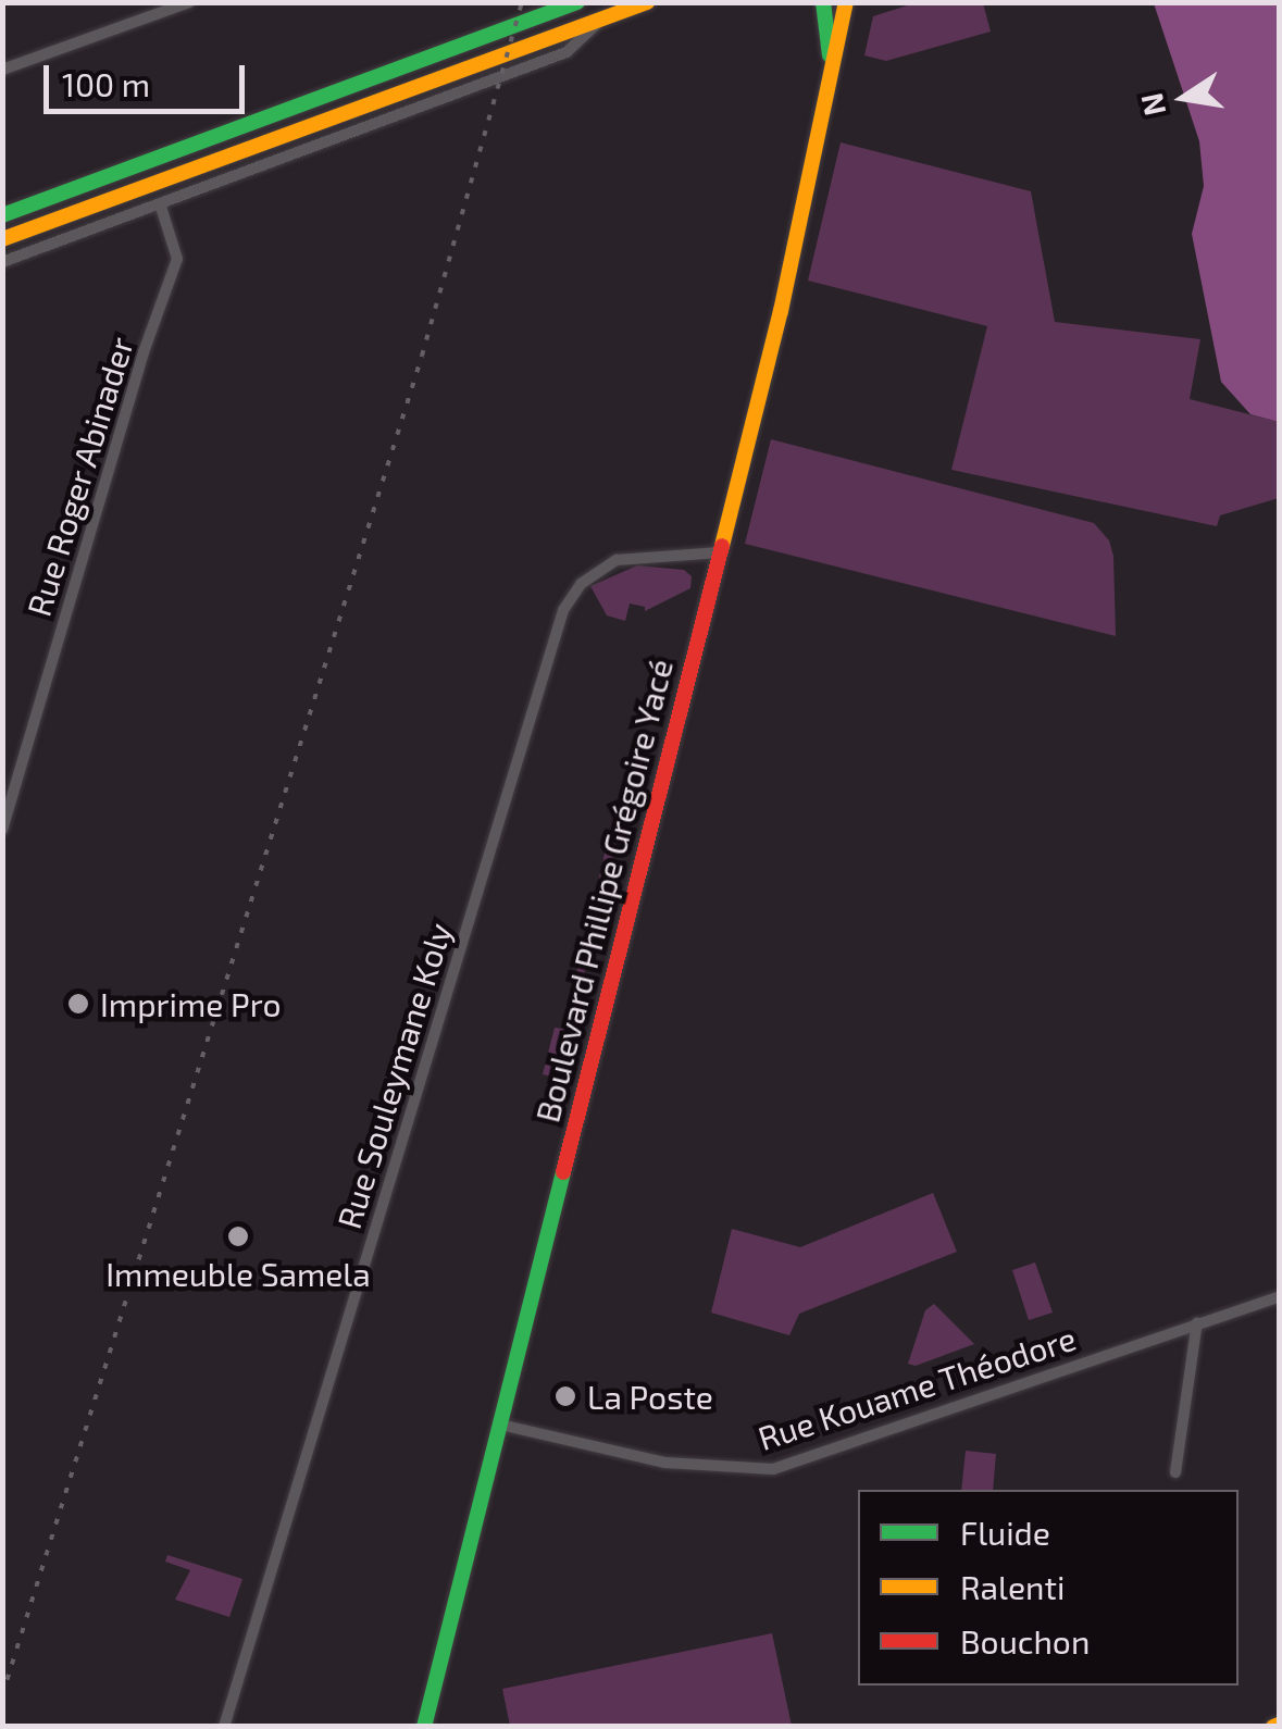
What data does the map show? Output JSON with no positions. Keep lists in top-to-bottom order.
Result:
{
  "streets": {
    "main road": ["Boulevard Phillipe Grégoire Yacé"],
    "street": ["Rue Roger Abinader", "Rue Souleymane Koly", "Rue Kouame Théodore"]
  },
  "crossings": [
    ["Boulevard Phillipe Grégoire Yacé", "Rue Souleymane Koly"],
    ["Boulevard Phillipe Grégoire Yacé", "Rue Kouame Théodore"]
  ],
  "places": ["Imprime Pro", "Immeuble Samela", "La Poste"],
  "legend": ["Fluide", "Ralenti", "Bouchon"],
  "scale_bar": "100 m",
  "north": "left"
}
